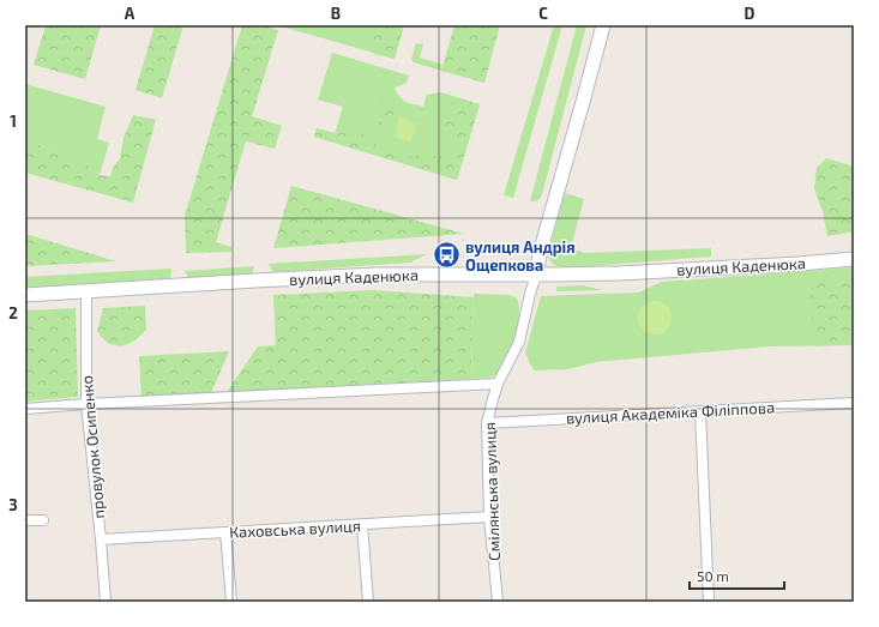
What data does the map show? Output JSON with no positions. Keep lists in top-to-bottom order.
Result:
{
  "streets": {
    "street": [
      "вулиця Каденюка",
      "вулиця Академіка Філіппова",
      "провулок Осипенко",
      "Смілянська вулиця",
      "Каховська вулиця"
    ]
  },
  "crossings": [
    ["вулиця Каденюка", "провулок Осипенко"],
    ["вулиця Каденюка", "Смілянська вулиця"],
    ["вулиця Академіка Філіппова", "Смілянська вулиця"],
    ["провулок Осипенко", "Каховська вулиця"],
    ["Смілянська вулиця", "Каховська вулиця"]
  ],
  "places": {
    "bus stop": ["вулиця Андрія Ощепкова"]
  },
  "scale_bar": "50 m",
  "grid": {
    "columns": [
      "A",
      "B",
      "C",
      "D"
    ],
    "rows": ["1", "2", "3"]
  }
}
